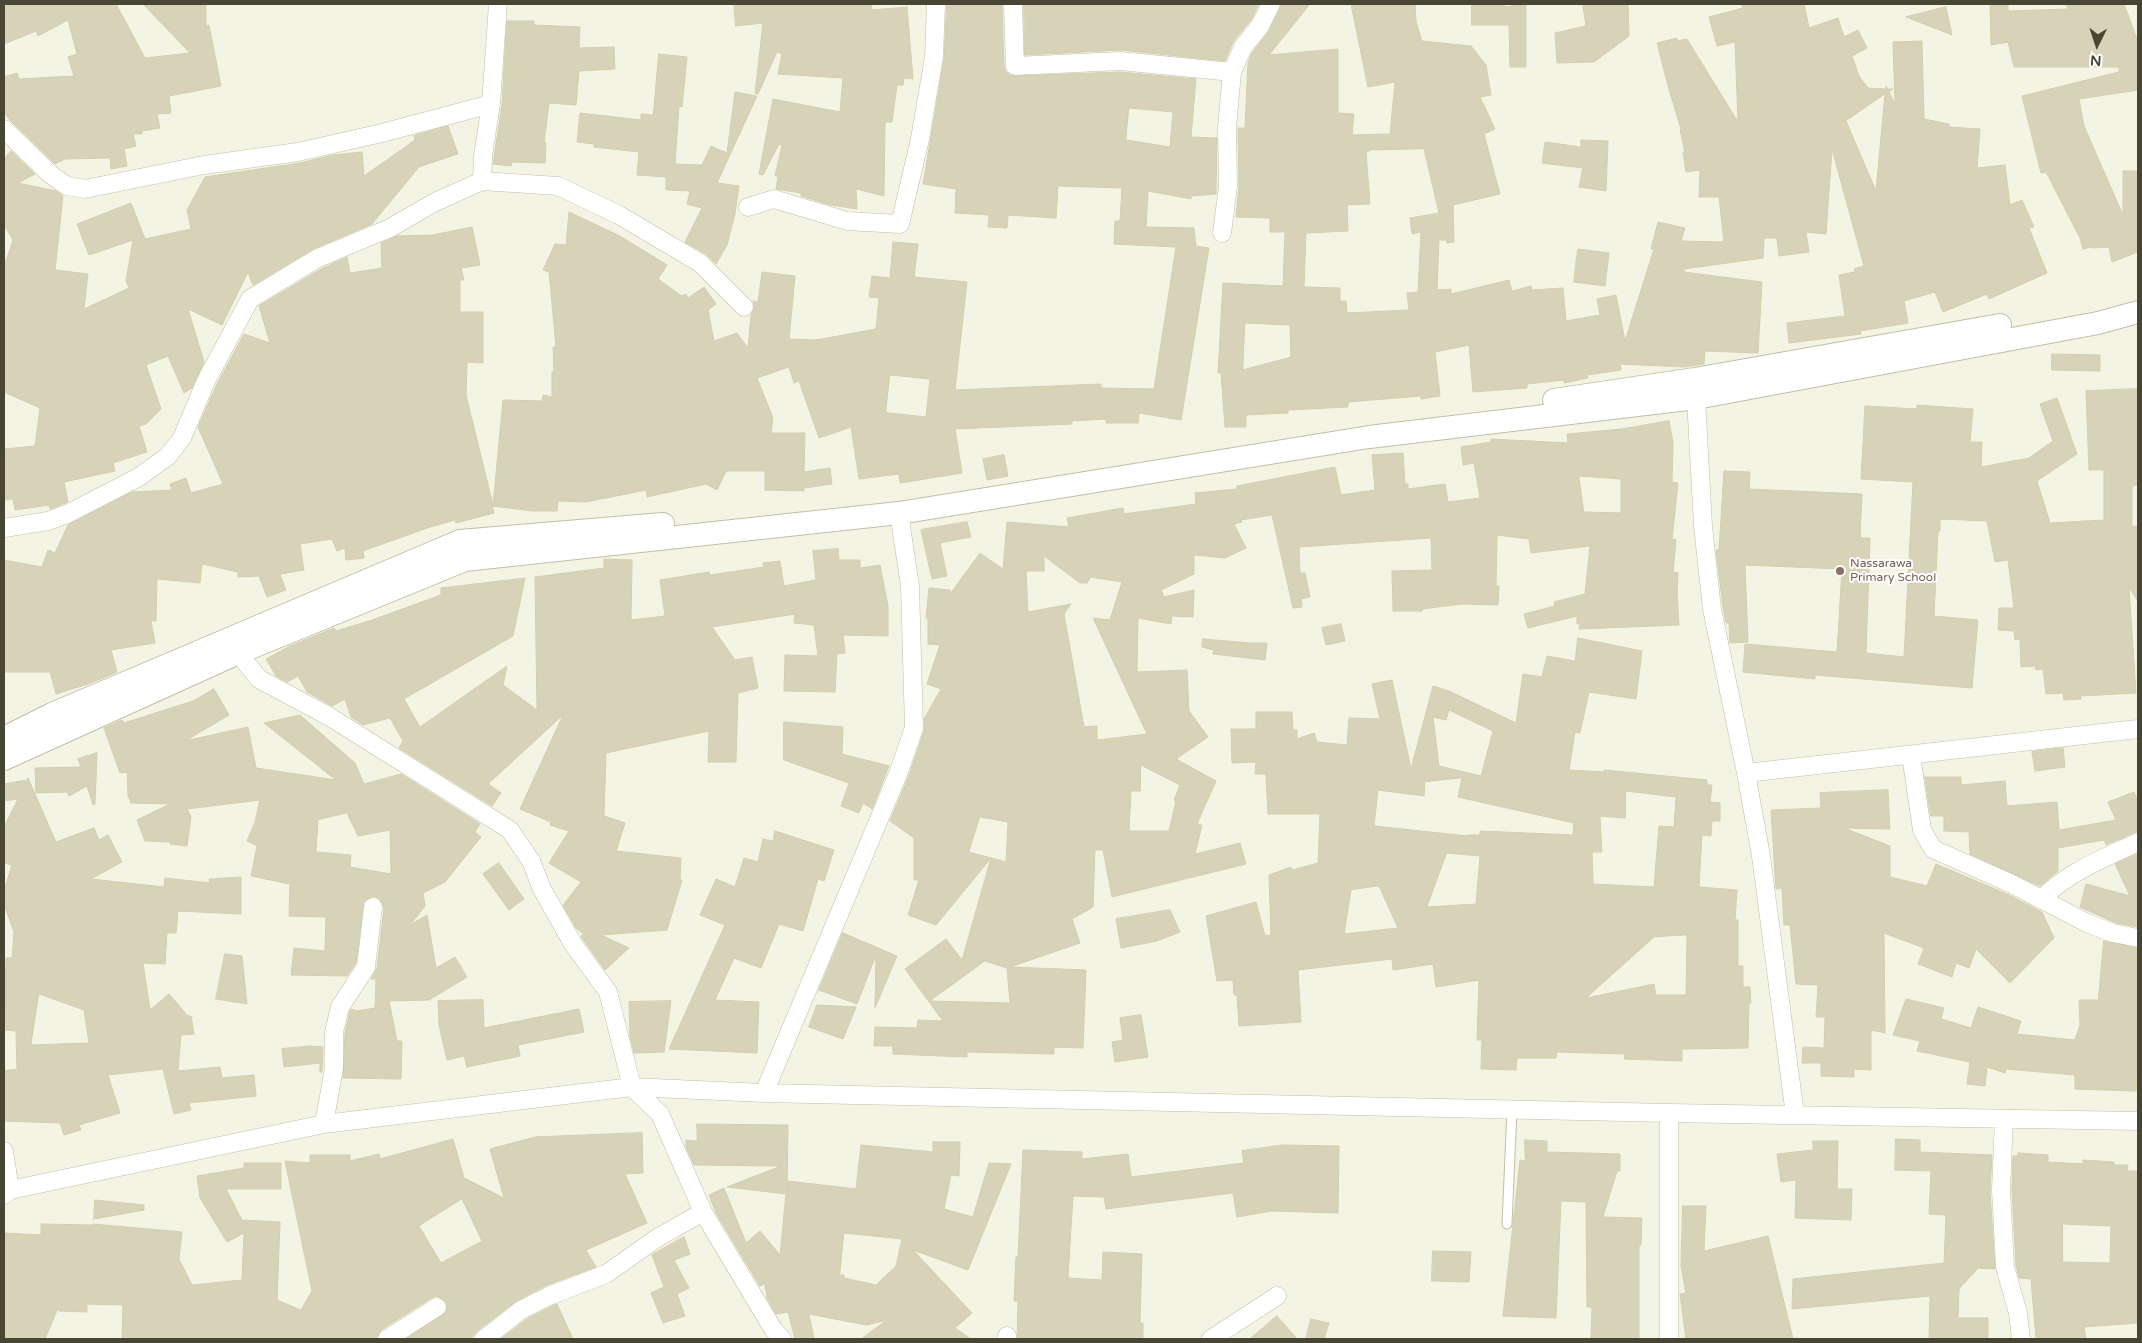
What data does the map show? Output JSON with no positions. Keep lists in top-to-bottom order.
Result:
{
  "places": ["Nassarawa Primary School"],
  "north": "bottom"
}
